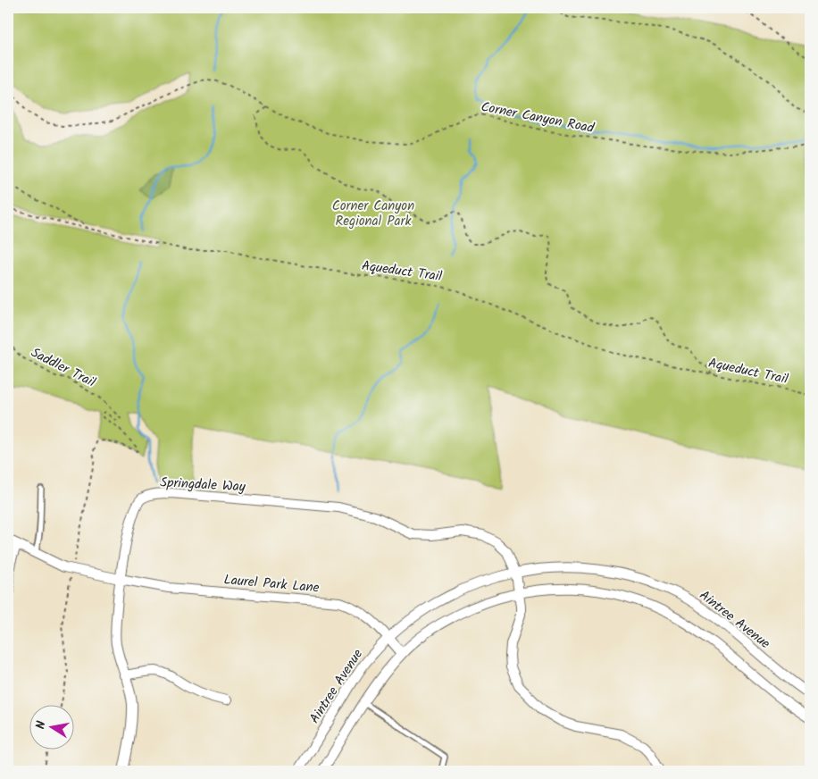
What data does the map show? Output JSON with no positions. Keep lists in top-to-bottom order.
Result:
{
  "streets": {
    "street": ["Springdale Way", "Laurel Park Lane", "Aintree Avenue"],
    "path": ["Corner Canyon Road", "Aqueduct Trail", "Saddler Trail"]
  },
  "crossings": [
    ["Springdale Way", "Laurel Park Lane"],
    ["Springdale Way", "Aintree Avenue"],
    ["Laurel Park Lane", "Aintree Avenue"]
  ],
  "parks": ["Corner Canyon Regional Park"],
  "north": "left"
}
